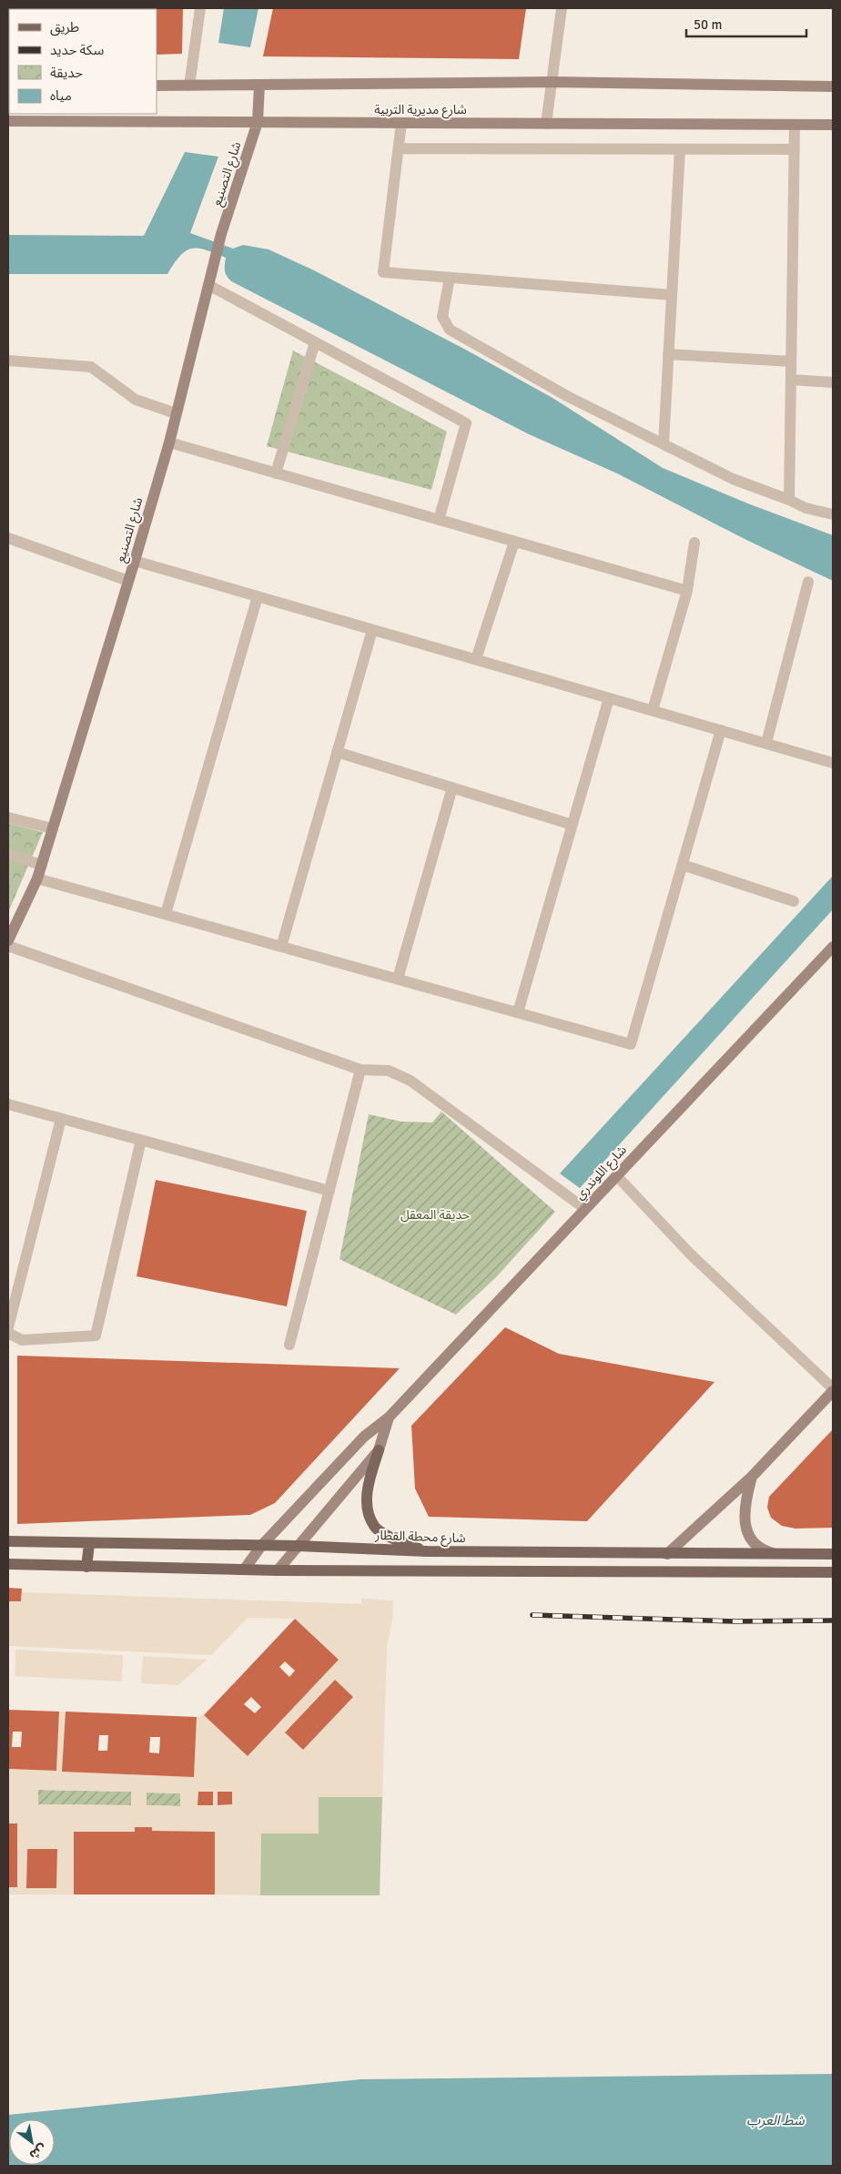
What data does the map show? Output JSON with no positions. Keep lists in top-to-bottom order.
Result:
{
  "streets": {
    "main road": [
      "شارع مديرية التربية",
      "شارع التصنيع",
      "شارع اللوندري",
      "شارع محطة القطار"
    ]
  },
  "crossings": [
    ["شارع مديرية التربية", "شارع التصنيع"],
    ["شارع اللوندري", "شارع محطة القطار"]
  ],
  "water": ["شط العرب"],
  "parks": ["حديقة المعقل"],
  "legend": [
    "طريق",
    "سكة حديد",
    "حديقة",
    "مياه"
  ],
  "scale_bar": "50 m",
  "north": "bottom right"
}
